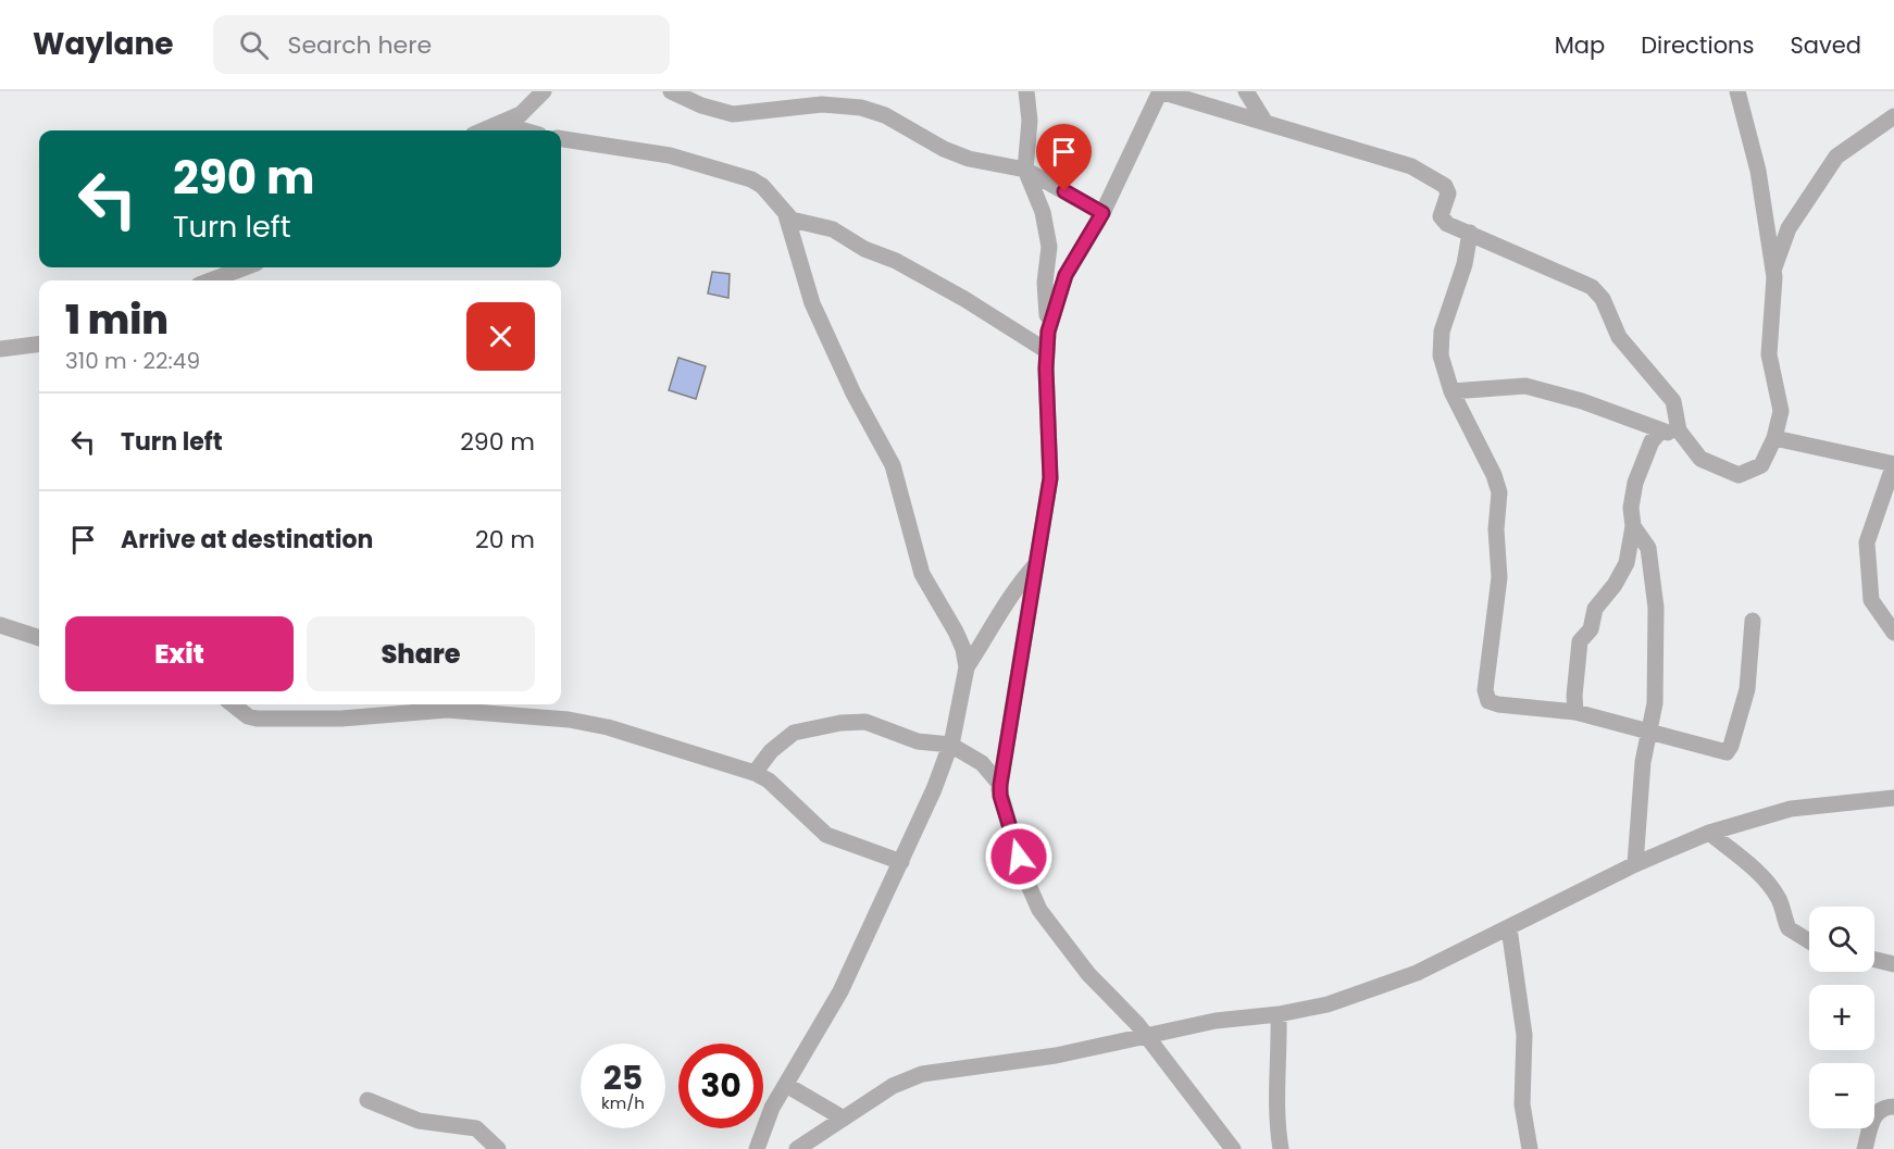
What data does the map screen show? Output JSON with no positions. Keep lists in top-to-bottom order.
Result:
{
  "page": {
    "header": "Waylane",
    "search": "Search here",
    "nav": ["Map", "Directions", "Saved"],
    "turn": ["290 m", "Turn left"],
    "heading": ["1 min", "310 m · 22:49"],
    "list": [
      {
        "name": "Turn left",
        "value": "290 m"
      },
      {
        "name": "Arrive at destination",
        "value": "20 m"
      }
    ],
    "buttons": ["Exit", "Share"],
    "map_buttons": ["+", "−"],
    "speed": "25 km/h",
    "limit": "30"
  }
}
